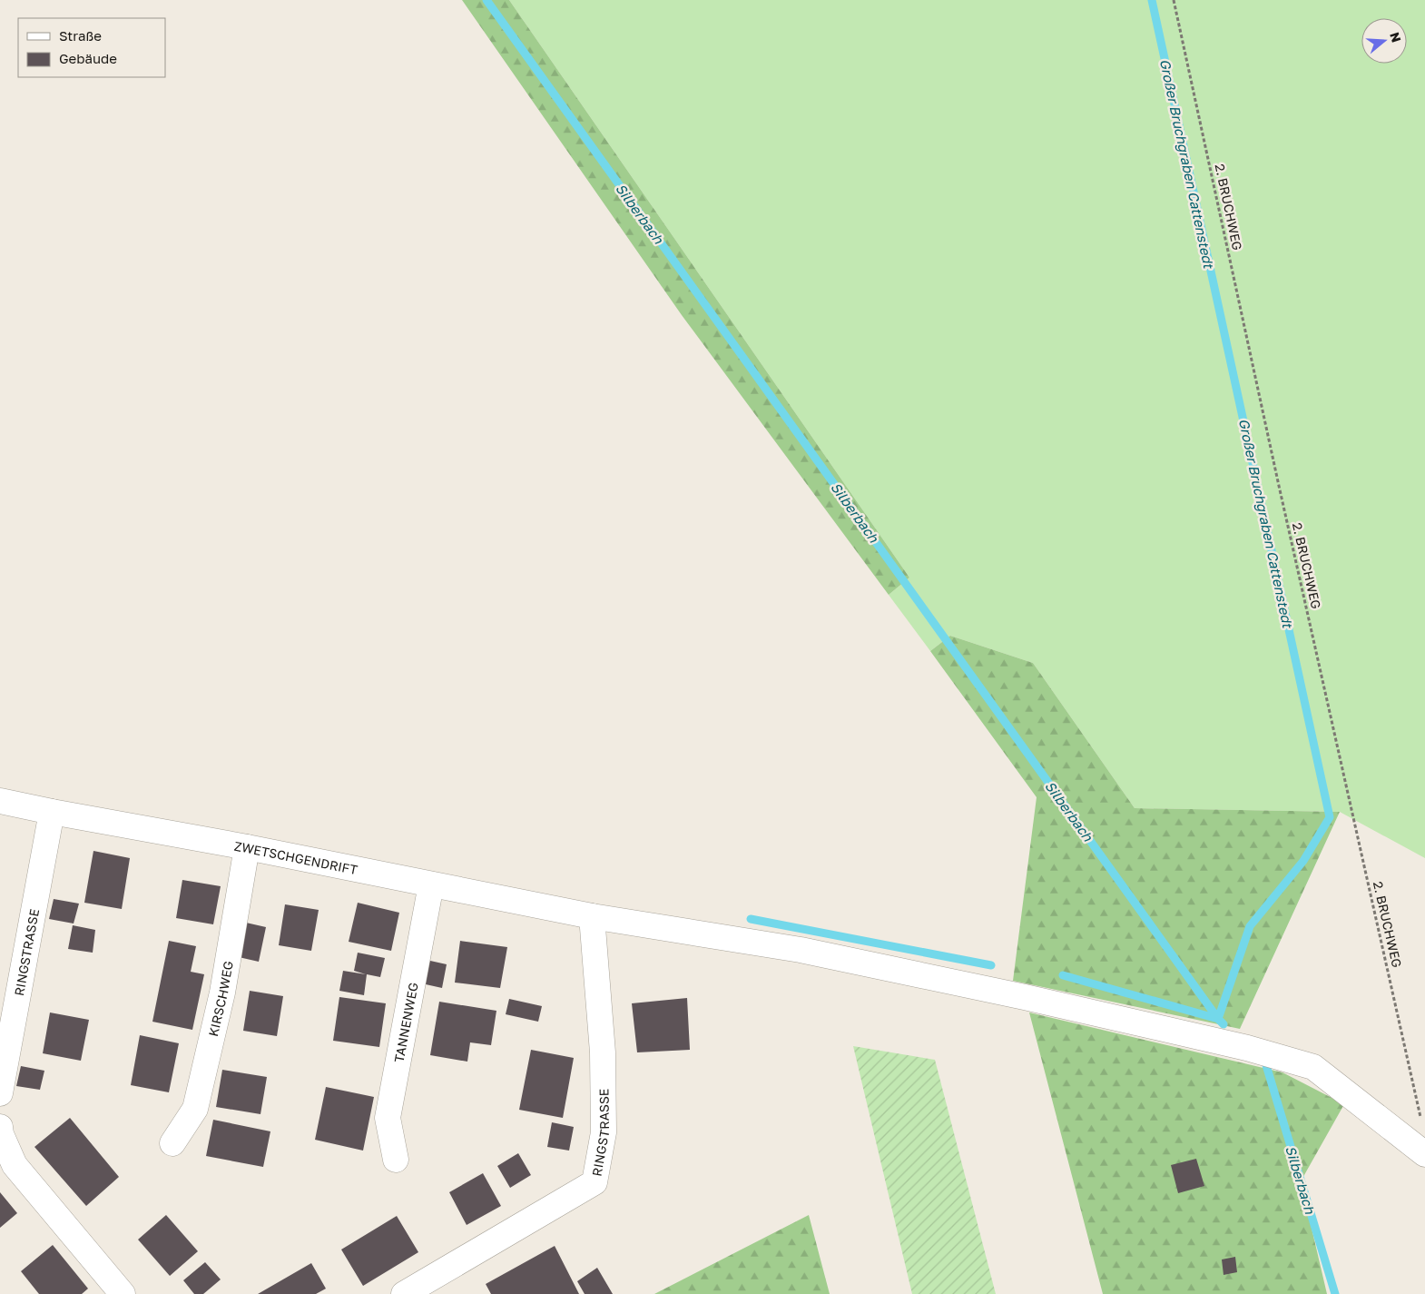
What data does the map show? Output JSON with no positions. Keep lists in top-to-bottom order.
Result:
{
  "streets": {
    "street": [
      "ZWETSCHGENDRIFT",
      "RINGSTRASSE",
      "KIRSCHWEG",
      "TANNENWEG"
    ],
    "path": ["2. BRUCHWEG"]
  },
  "crossings": [
    ["ZWETSCHGENDRIFT", "RINGSTRASSE"],
    ["ZWETSCHGENDRIFT", "KIRSCHWEG"],
    ["ZWETSCHGENDRIFT", "TANNENWEG"]
  ],
  "water": ["Großer Bruchgraben Cattenstedt", "Silberbach"],
  "legend": ["Straße", "Gebäude"],
  "north": "right"
}
